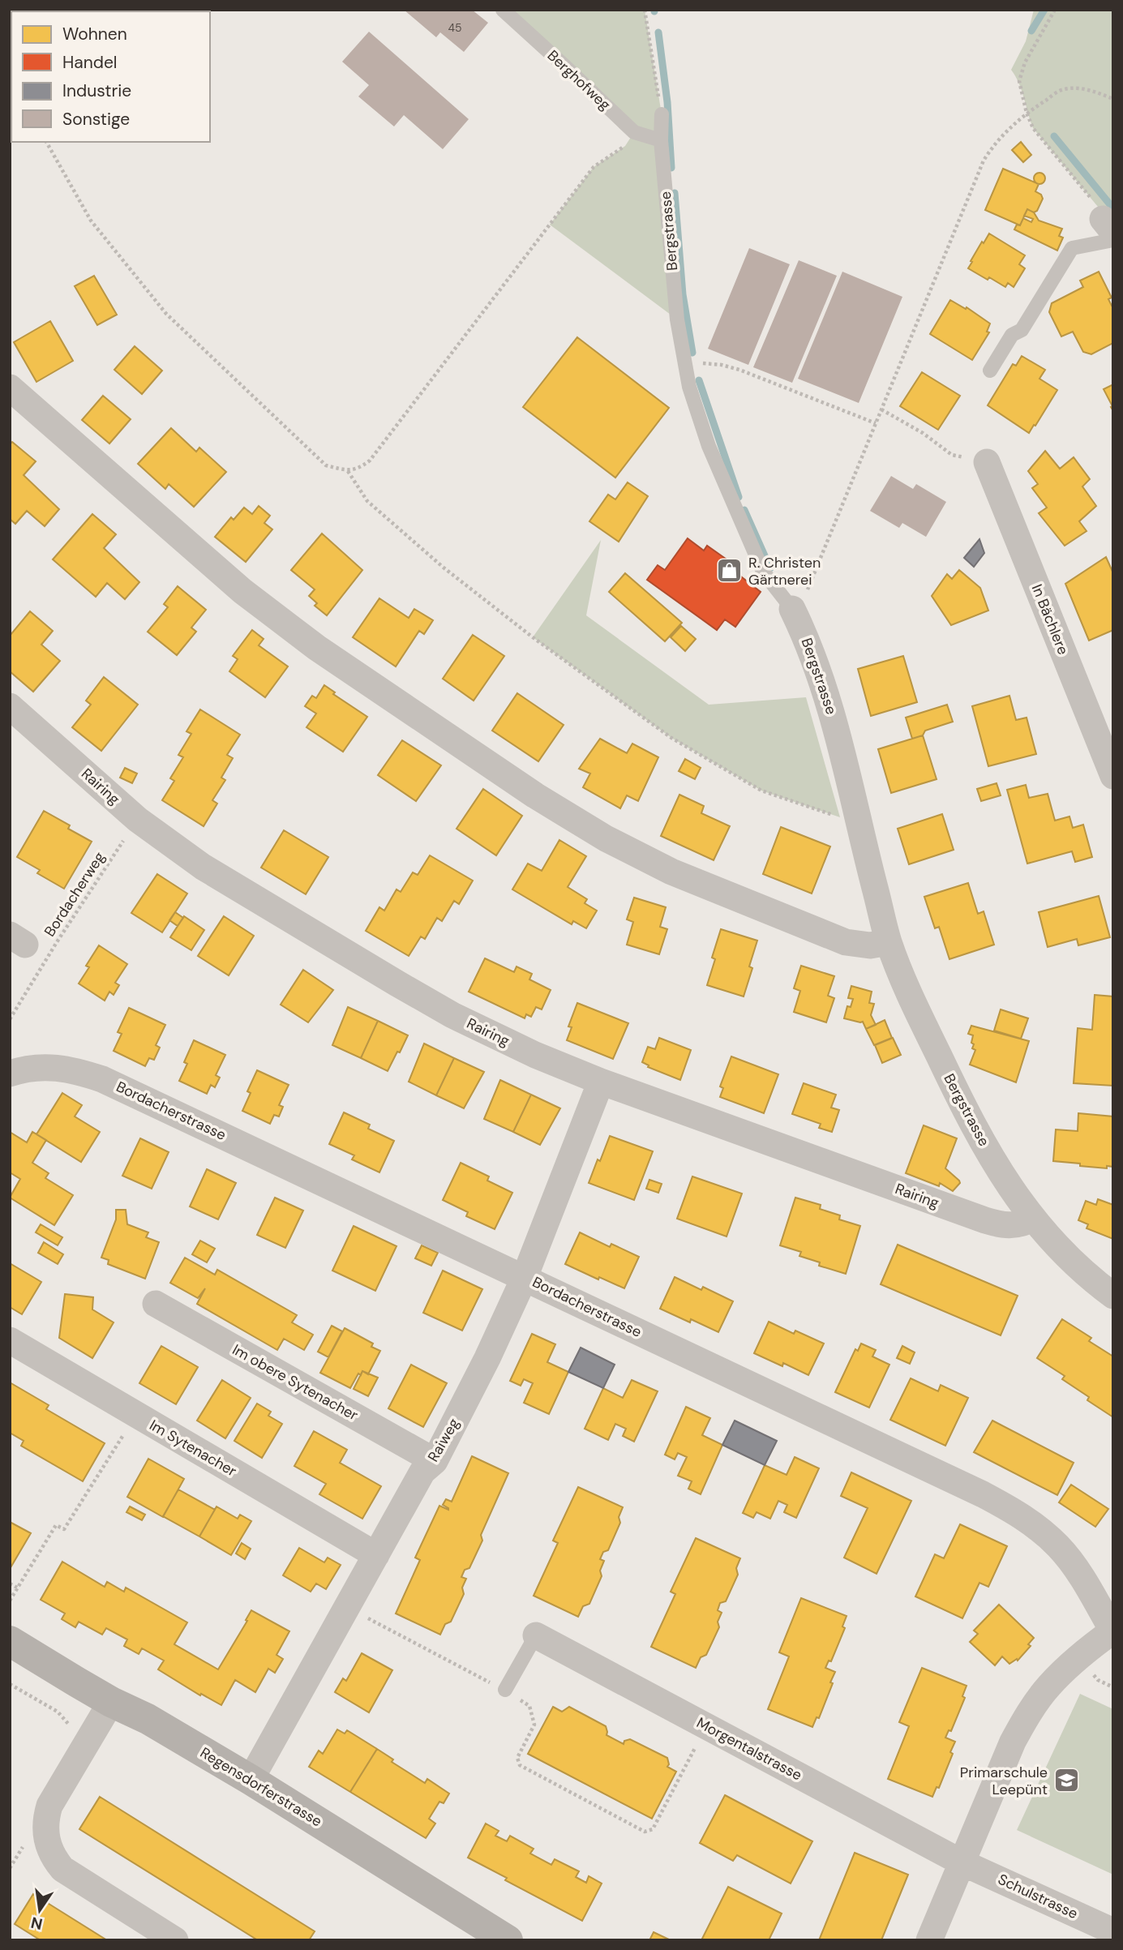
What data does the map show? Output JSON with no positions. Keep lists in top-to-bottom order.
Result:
{
  "streets": {
    "street": [
      "Bergstrasse",
      "In Bächlere",
      "Rairing",
      "Bordacherstrasse",
      "Im obere Sytenacher",
      "Raiweg",
      "Im Sytenacher",
      "Morgentalstrasse",
      "Regensdorferstrasse",
      "Schulstrasse"
    ],
    "lane": ["Berghofweg"],
    "path": ["Bordacherweg"]
  },
  "crossings": [
    ["Berghofweg", "Bergstrasse"],
    ["Bergstrasse", "Rairing"],
    ["Rairing", "Raiweg"],
    ["Bordacherstrasse", "Raiweg"],
    ["Im obere Sytenacher", "Raiweg"],
    ["Raiweg", "Im Sytenacher"],
    ["Raiweg", "Regensdorferstrasse"],
    ["Morgentalstrasse", "Schulstrasse"]
  ],
  "places": {
    "shop": ["R. Christen Gärtnerei"],
    "school or university": ["Primarschule Leepünt"]
  },
  "house_numbers": ["45"],
  "legend": [
    "Wohnen",
    "Handel",
    "Industrie",
    "Sonstige"
  ],
  "north": "bottom"
}
